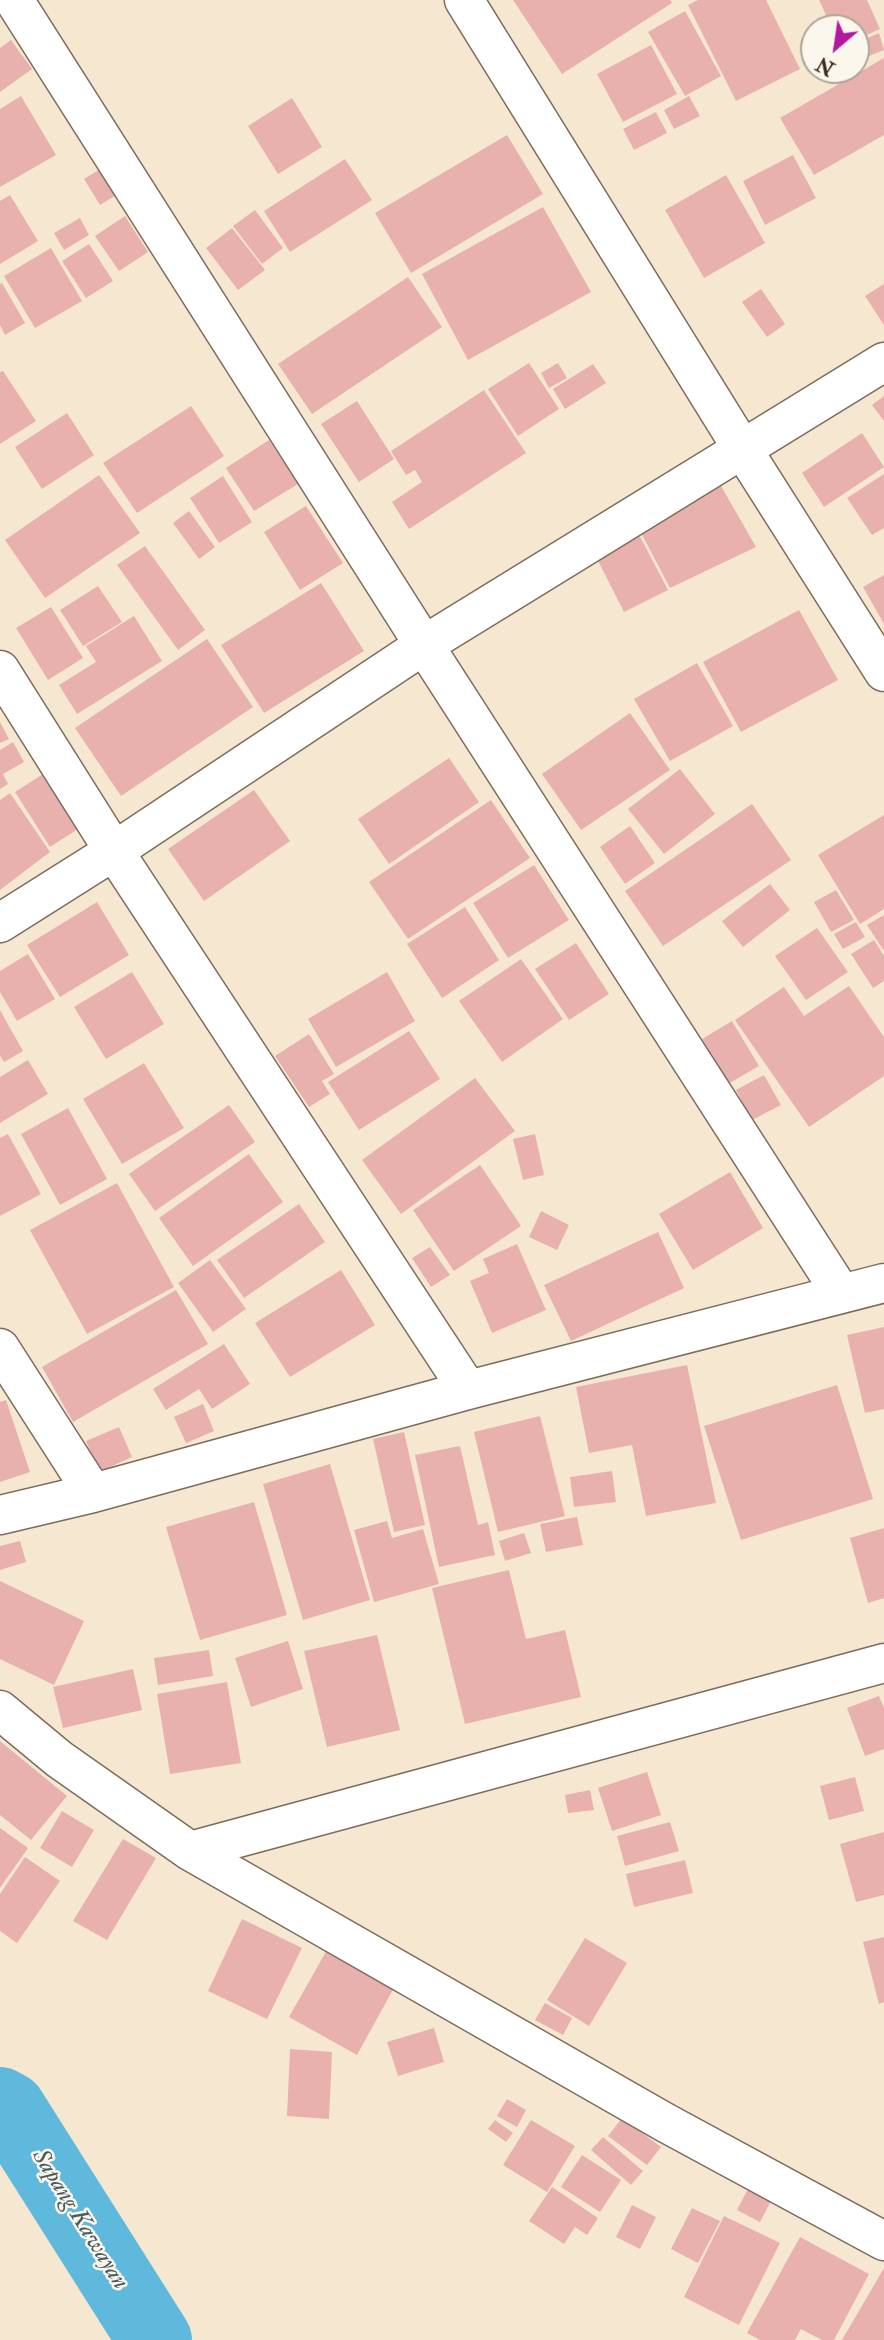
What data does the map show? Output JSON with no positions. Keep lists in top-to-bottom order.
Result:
{
  "water": ["Sapang Kawayan"],
  "north": "bottom left"
}
